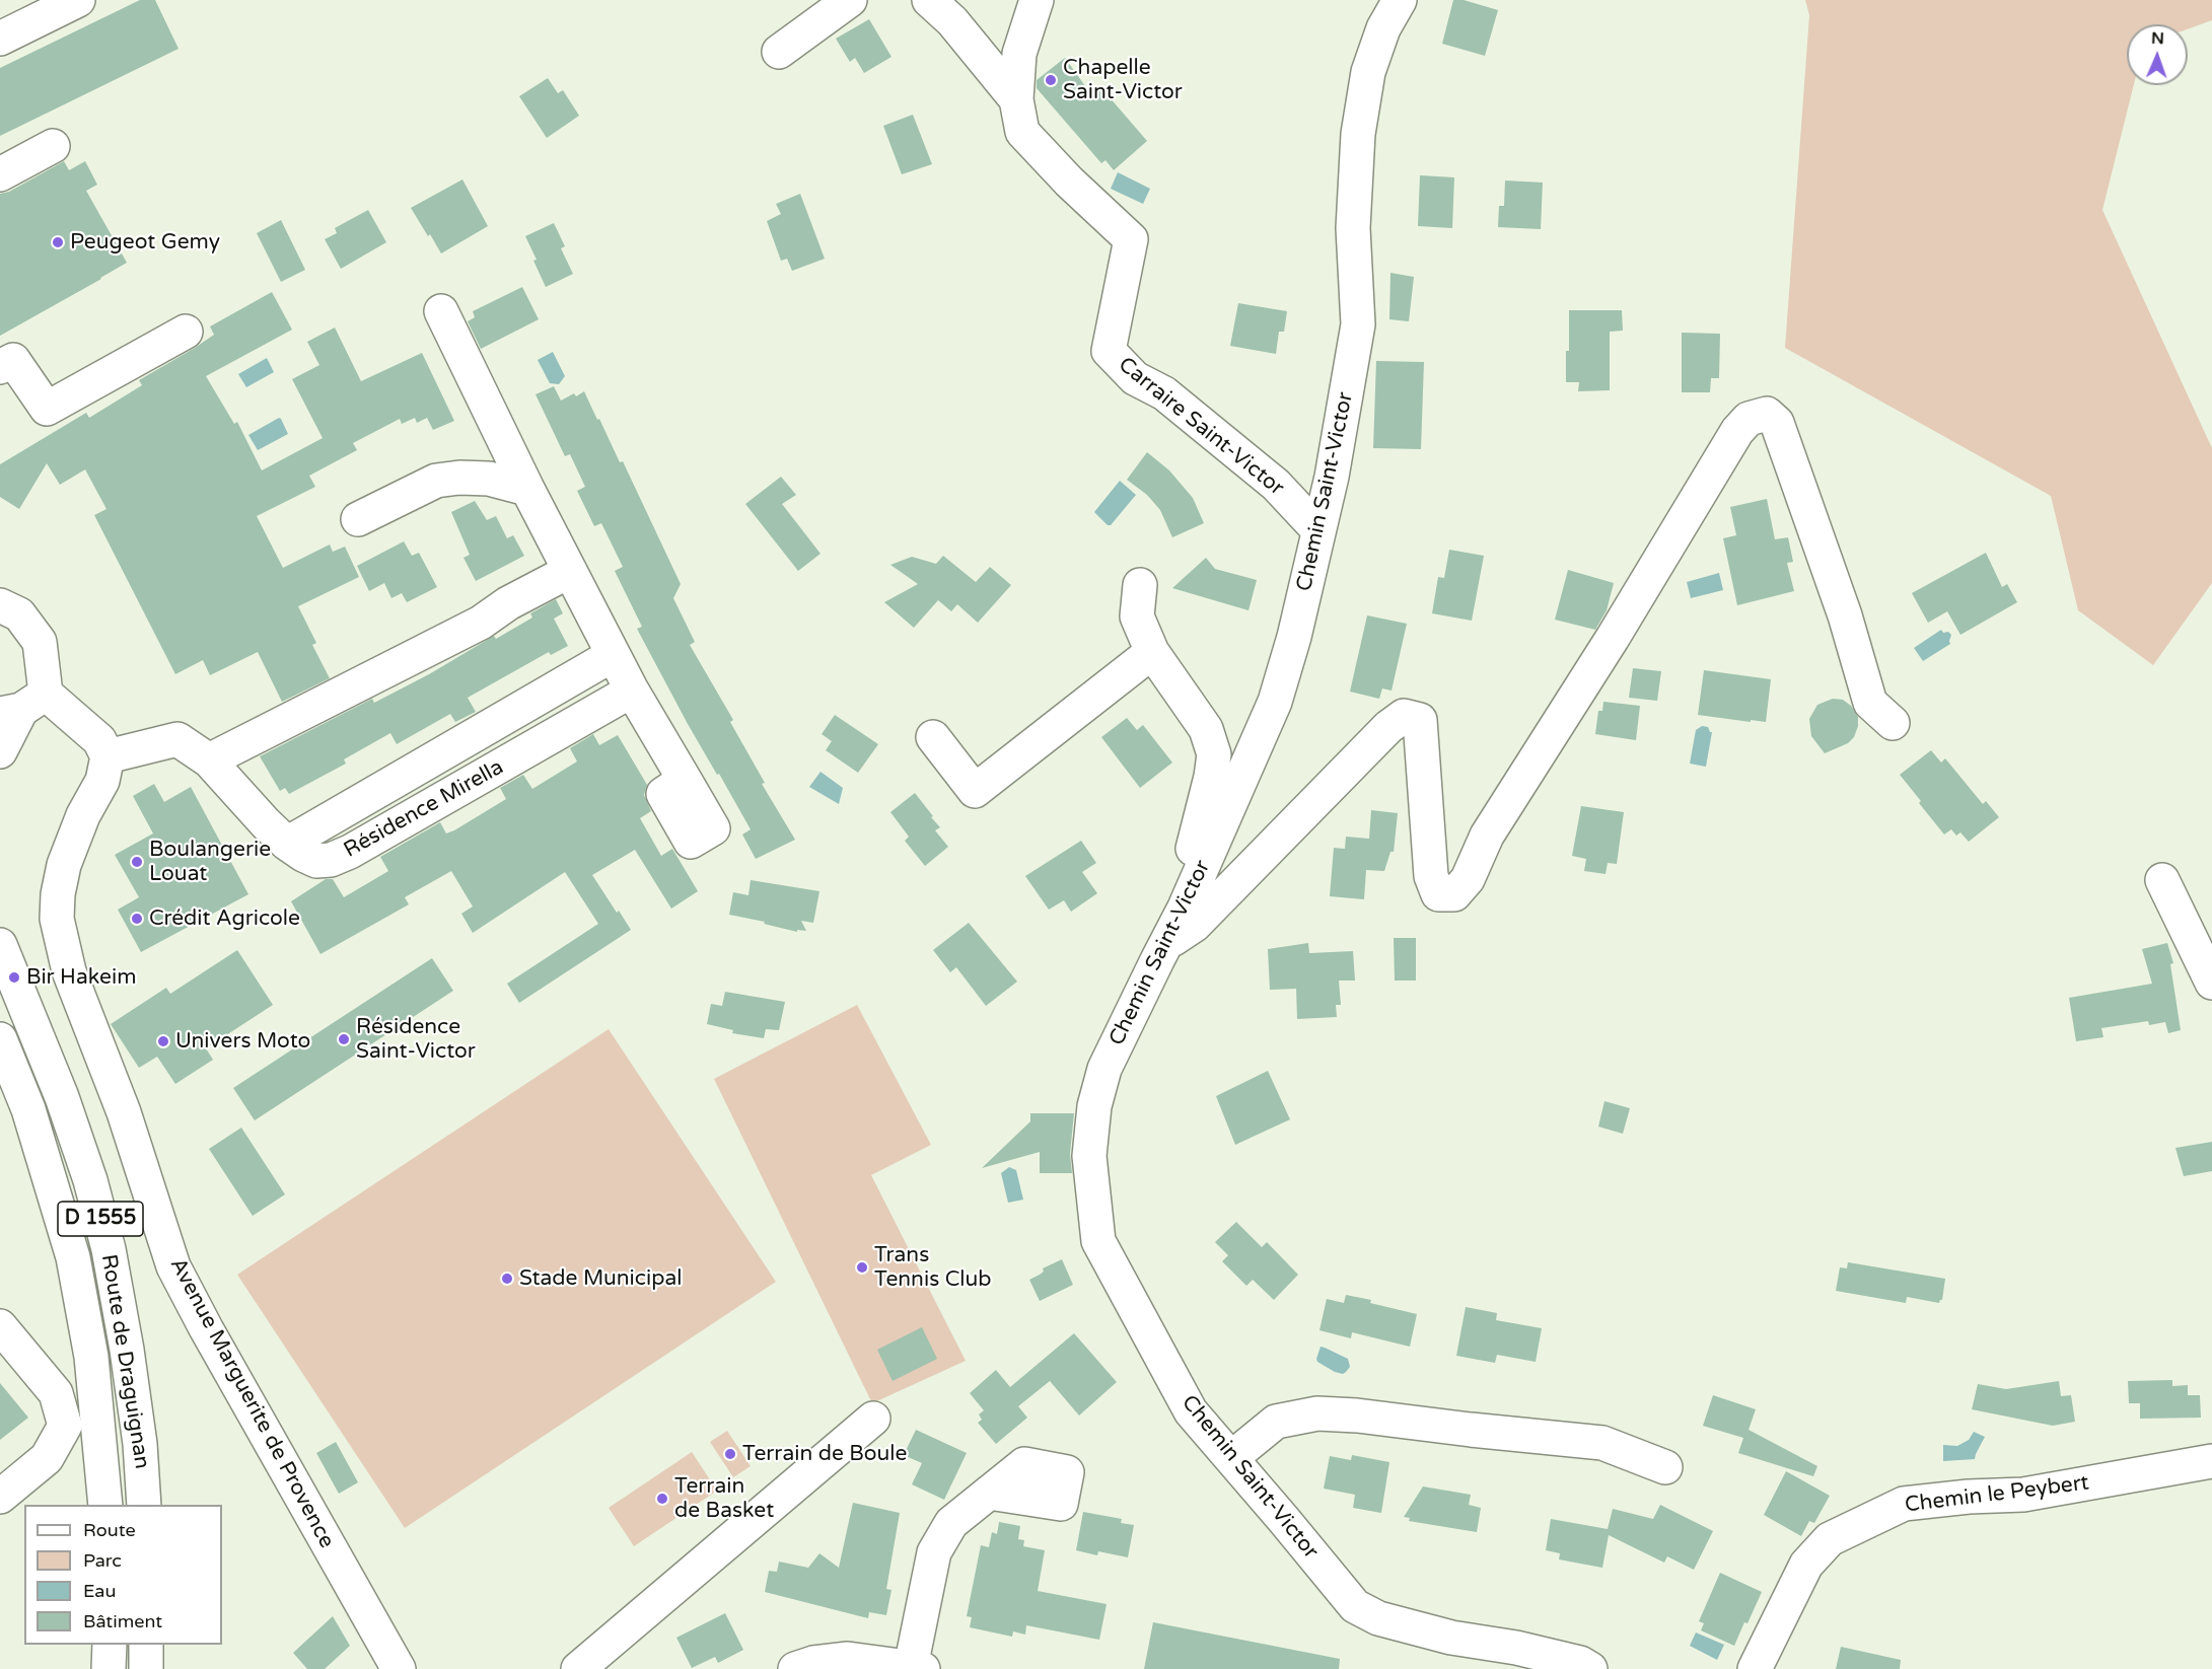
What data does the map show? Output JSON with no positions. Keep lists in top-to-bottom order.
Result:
{
  "streets": {
    "street": [
      "Carraire Saint-Victor",
      "Chemin Saint-Victor",
      "Résidence Mirella",
      "D 1555",
      "Route de Draguignan",
      "Avenue Marguerite de Provence",
      "Chemin le Peybert"
    ]
  },
  "crossings": [
    ["Carraire Saint-Victor", "Chemin Saint-Victor"],
    ["Résidence Mirella", "Avenue Marguerite de Provence"]
  ],
  "places": [
    "Chapelle Saint-Victor",
    "Peugeot Gemy",
    "Boulangerie Louat",
    "Crédit Agricole",
    "Bir Hakeim",
    "Résidence Saint-Victor",
    "Univers Moto",
    "Trans Tennis Club",
    "Stade Municipal",
    "Terrain de Boule",
    "Terrain de Basket"
  ],
  "legend": [
    "Route",
    "Parc",
    "Eau",
    "Bâtiment"
  ],
  "north": "top"
}
